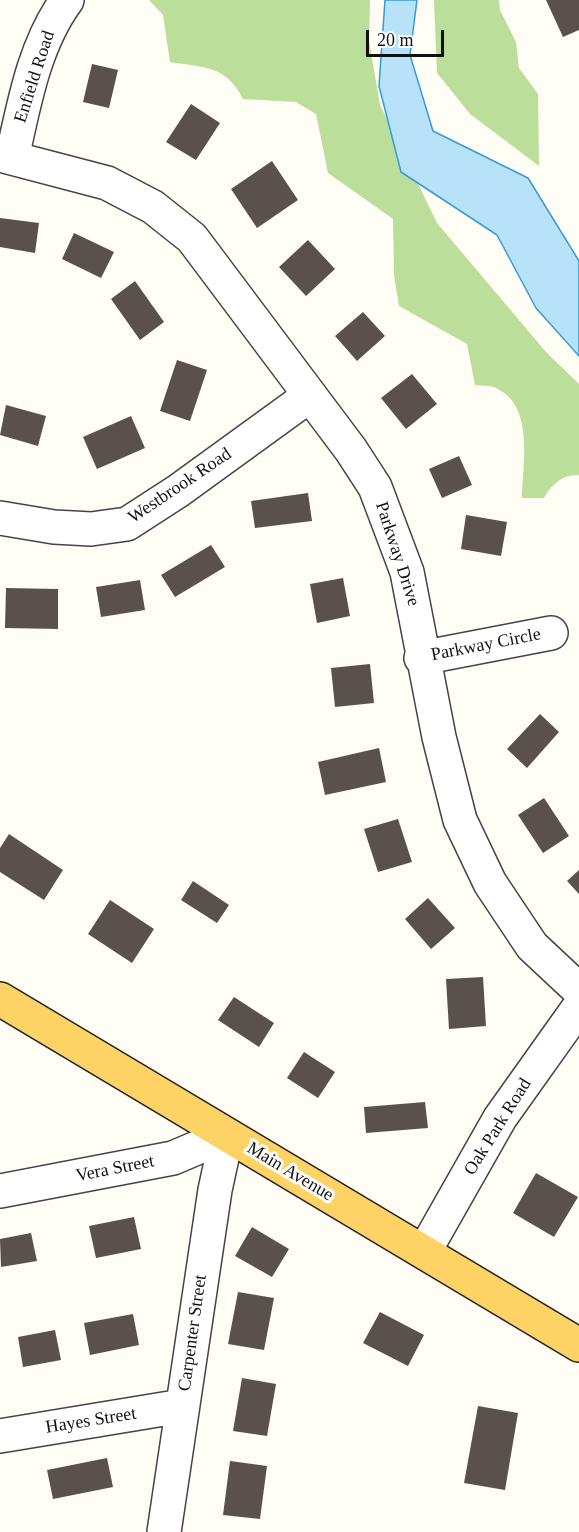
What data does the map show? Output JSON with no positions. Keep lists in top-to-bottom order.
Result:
{
  "streets": {
    "main road": ["Main Avenue"],
    "street": [
      "Enfield Road",
      "Westbrook Road",
      "Parkway Drive",
      "Parkway Circle",
      "Oak Park Road",
      "Vera Street",
      "Carpenter Street",
      "Hayes Street"
    ]
  },
  "crossings": [
    ["Enfield Road", "Parkway Drive"],
    ["Westbrook Road", "Parkway Drive"],
    ["Parkway Drive", "Parkway Circle"],
    ["Oak Park Road", "Main Avenue"],
    ["Vera Street", "Main Avenue"],
    ["Vera Street", "Carpenter Street"],
    ["Main Avenue", "Carpenter Street"],
    ["Carpenter Street", "Hayes Street"]
  ],
  "scale_bar": "20 m"
}
